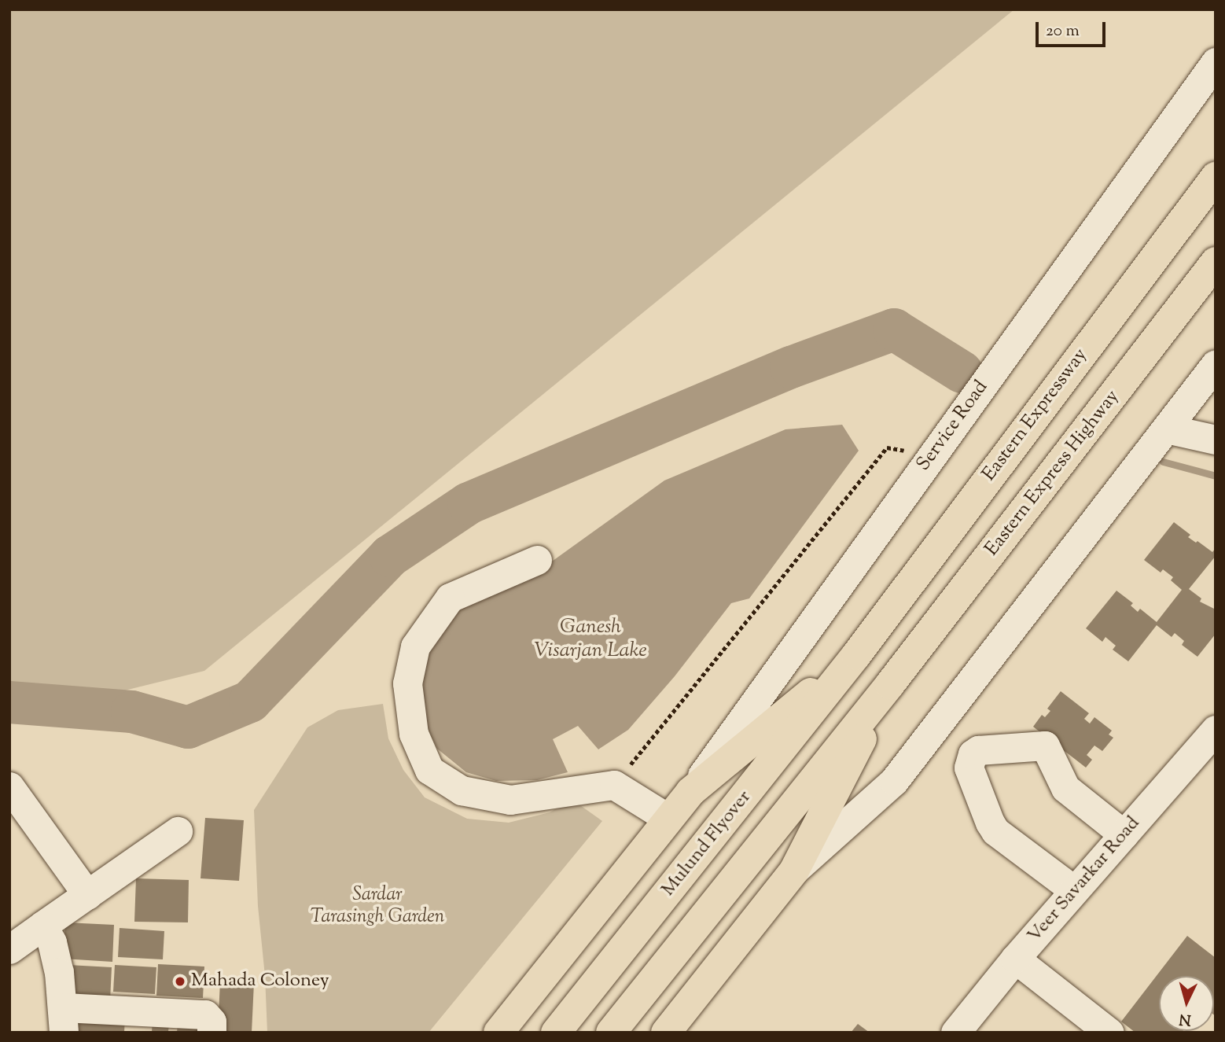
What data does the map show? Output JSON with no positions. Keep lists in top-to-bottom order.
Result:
{
  "streets": {
    "highway": ["Eastern Expressway", "Eastern Express Highway", "Mulund Flyover"],
    "street": ["Service Road", "Veer Savarkar Road"]
  },
  "crossings": [
    ["Eastern Expressway", "Mulund Flyover"]
  ],
  "water": ["Ganesh Visarjan Lake"],
  "parks": ["Sardar Tarasingh Garden"],
  "places": ["Mahada Coloney"],
  "scale_bar": "20 m",
  "north": "bottom"
}
